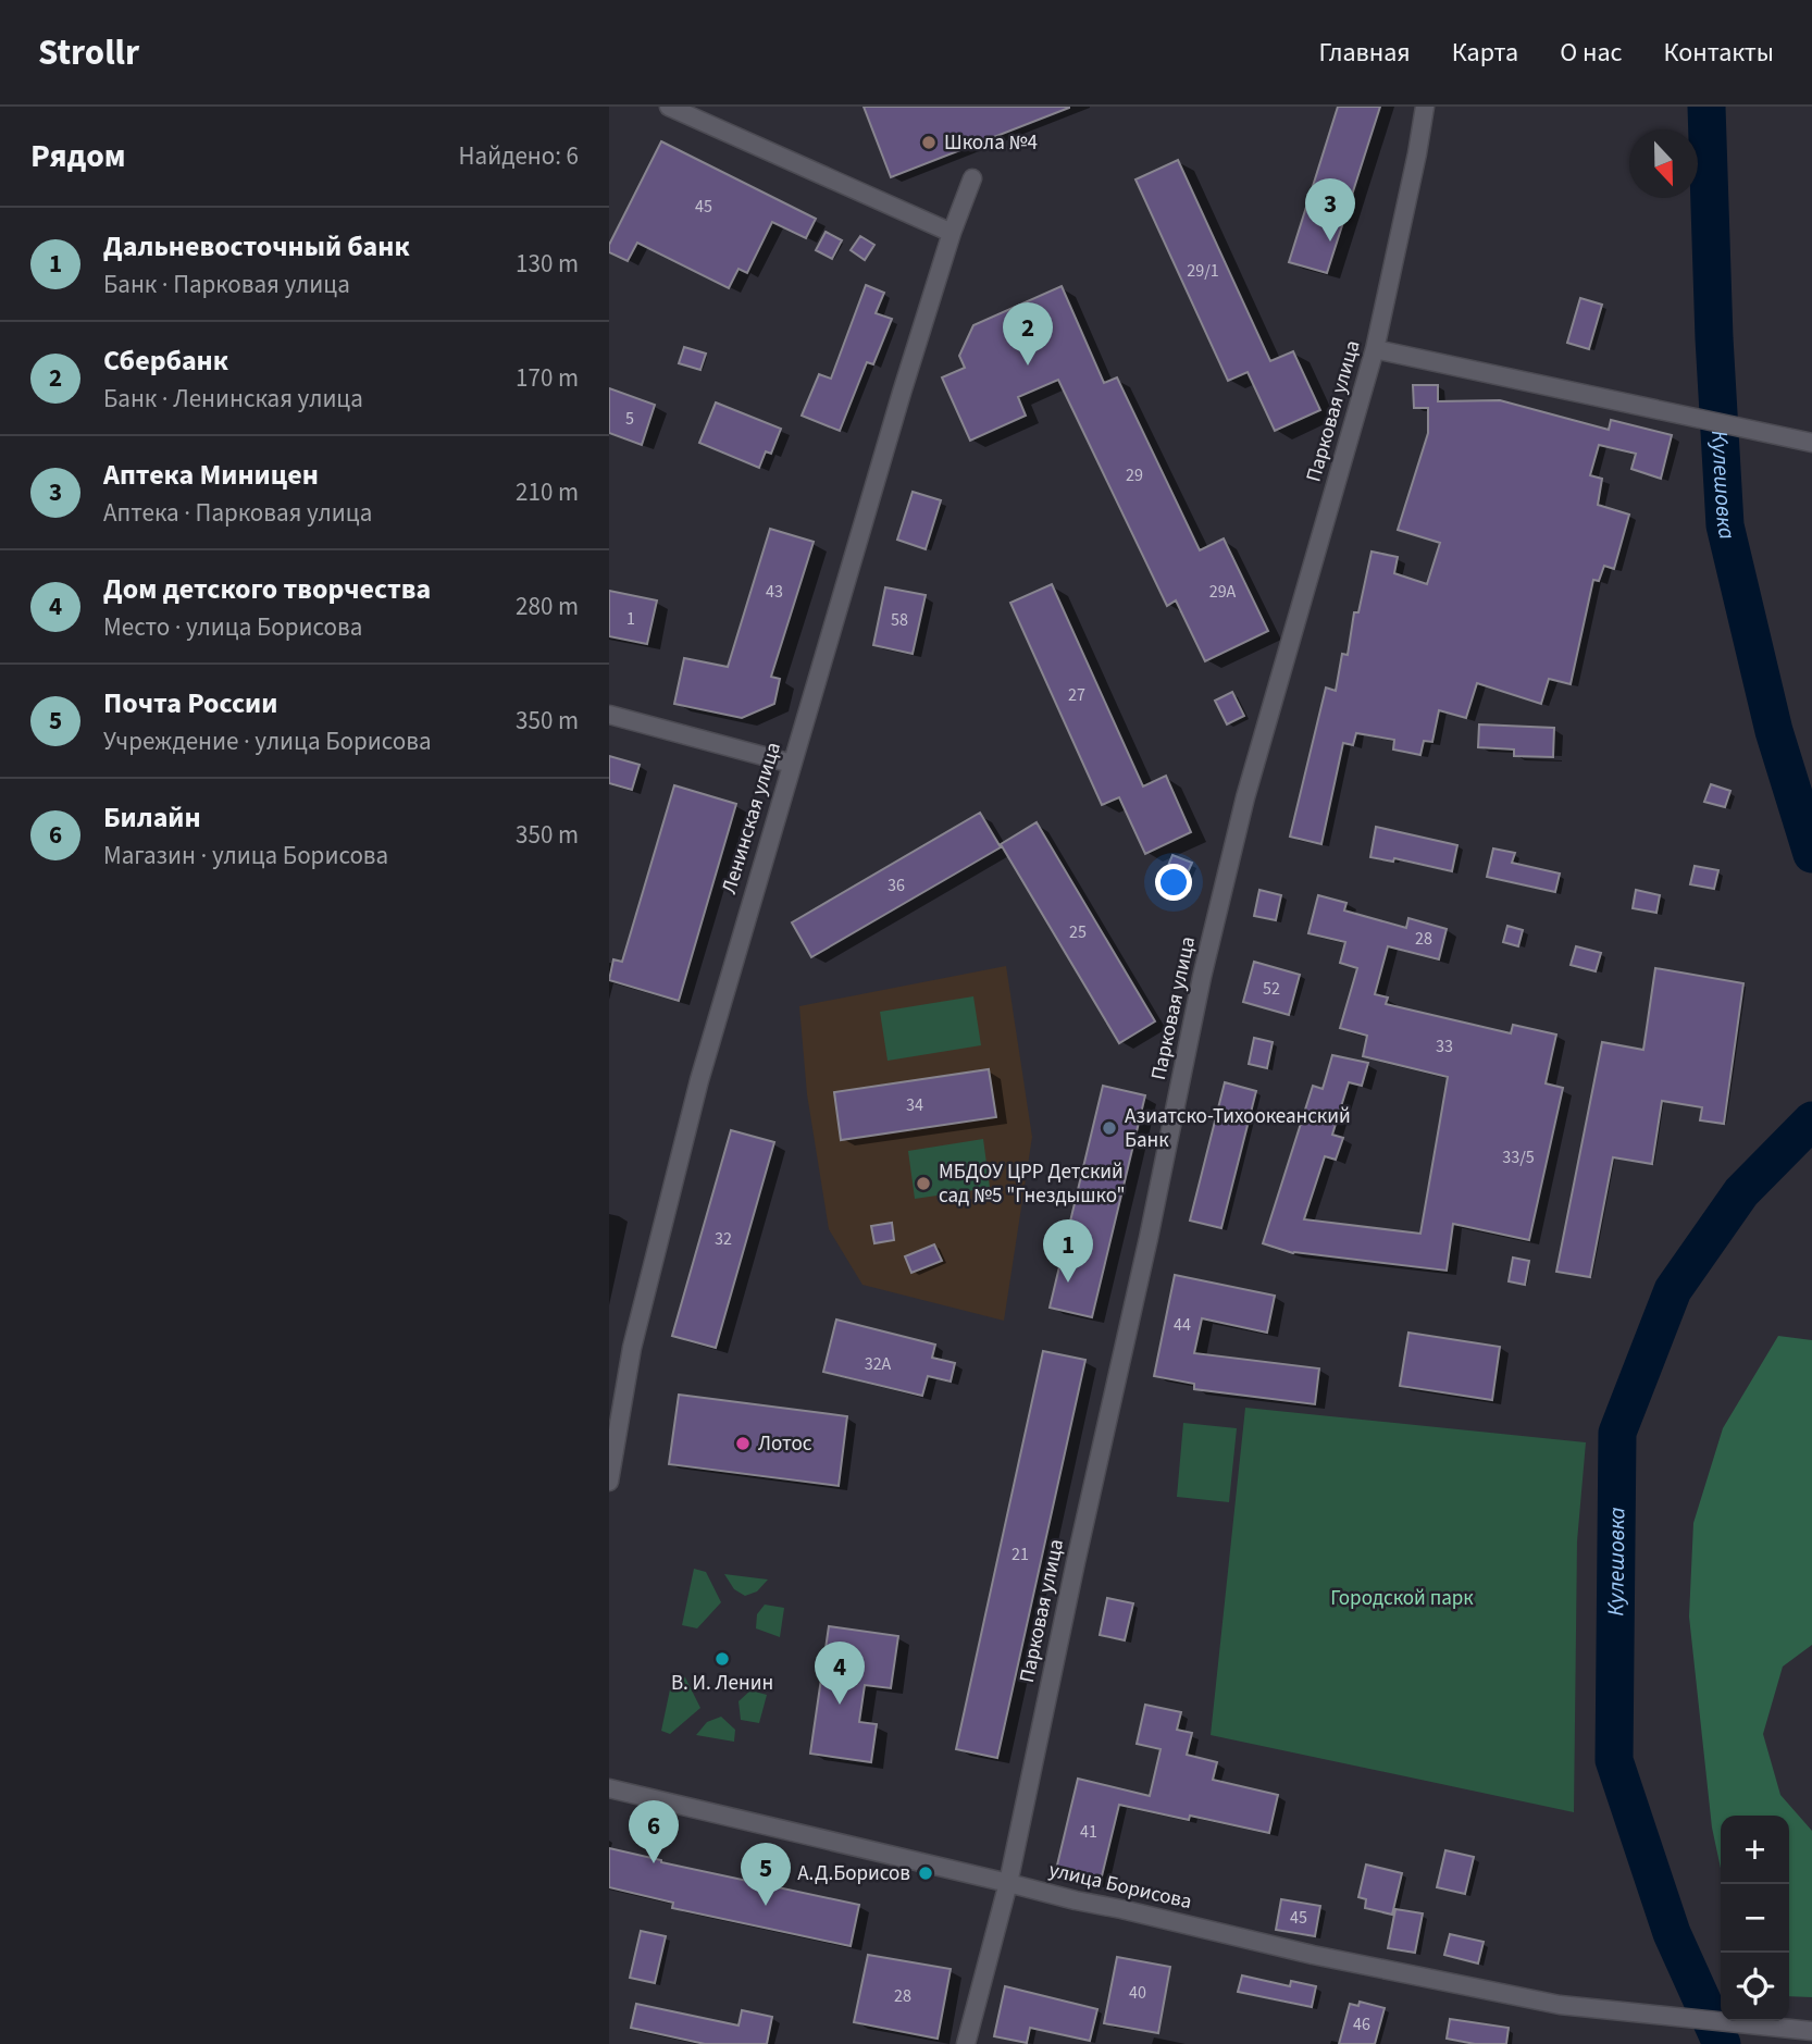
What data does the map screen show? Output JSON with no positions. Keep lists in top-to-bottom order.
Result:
{
  "streets": {
    "street": ["Парковая улица", "Ленинская улица", "улица Борисова"]
  },
  "crossings": [
    ["Парковая улица", "улица Борисова"]
  ],
  "water": ["Кулешовка"],
  "parks": ["Городской парк"],
  "places": [
    "Школа №4",
    "Азиатско-Тихоокеанский Банк",
    "МБДОУ ЦРР Детский сад №5 \"Гнездышко\"",
    "Лотос",
    "В. И. Ленин",
    "А.Д.Борисов"
  ],
  "house_numbers": [
    "45",
    "29/1",
    "5",
    "29",
    "43",
    "29А",
    "1",
    "58",
    "27",
    "36",
    "25",
    "28",
    "52",
    "33",
    "34",
    "33/5",
    "32",
    "44",
    "32А",
    "21",
    "41",
    "45",
    "40",
    "28",
    "46"
  ],
  "north": "bottom",
  "page": {
    "header": "Strollr",
    "nav": [
      "Главная",
      "Карта",
      "О нас",
      "Контакты"
    ],
    "heading": ["Рядом", "Найдено: 6"],
    "pins": [
      "3",
      "2",
      "1",
      "4",
      "6",
      "5"
    ],
    "list": [
      {
        "mark": "1",
        "name": "Дальневосточный банк",
        "note": "Банк · Парковая улица",
        "value": "130 m"
      },
      {
        "mark": "2",
        "name": "Сбербанк",
        "note": "Банк · Ленинская улица",
        "value": "170 m"
      },
      {
        "mark": "3",
        "name": "Аптека Миницен",
        "note": "Аптека · Парковая улица",
        "value": "210 m"
      },
      {
        "mark": "4",
        "name": "Дом детского творчества",
        "note": "Место · улица Борисова",
        "value": "280 m"
      },
      {
        "mark": "5",
        "name": "Почта России",
        "note": "Учреждение · улица Борисова",
        "value": "350 m"
      },
      {
        "mark": "6",
        "name": "Билайн",
        "note": "Магазин · улица Борисова",
        "value": "350 m"
      }
    ],
    "map_buttons": ["+", "−"]
  }
}
